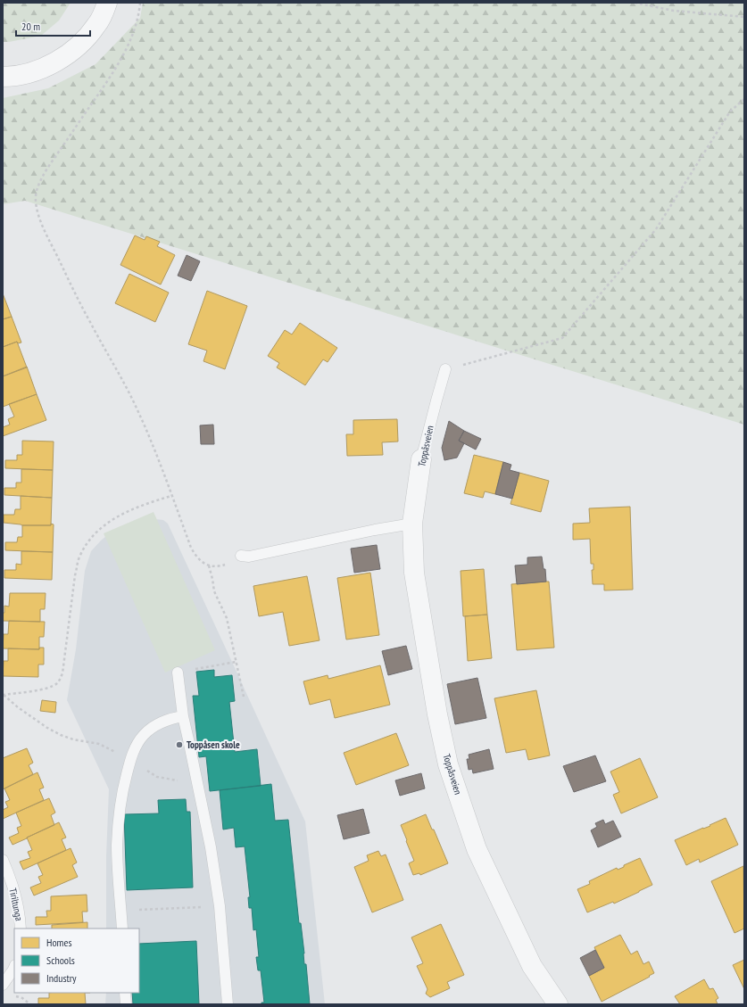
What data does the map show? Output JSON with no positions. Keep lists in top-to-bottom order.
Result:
{
  "streets": {
    "street": ["Toppåsveien"],
    "lane": ["Tiriltunga"]
  },
  "places": ["Toppåsen skole"],
  "legend": ["Homes", "Schools", "Industry"],
  "scale_bar": "20 m"
}
